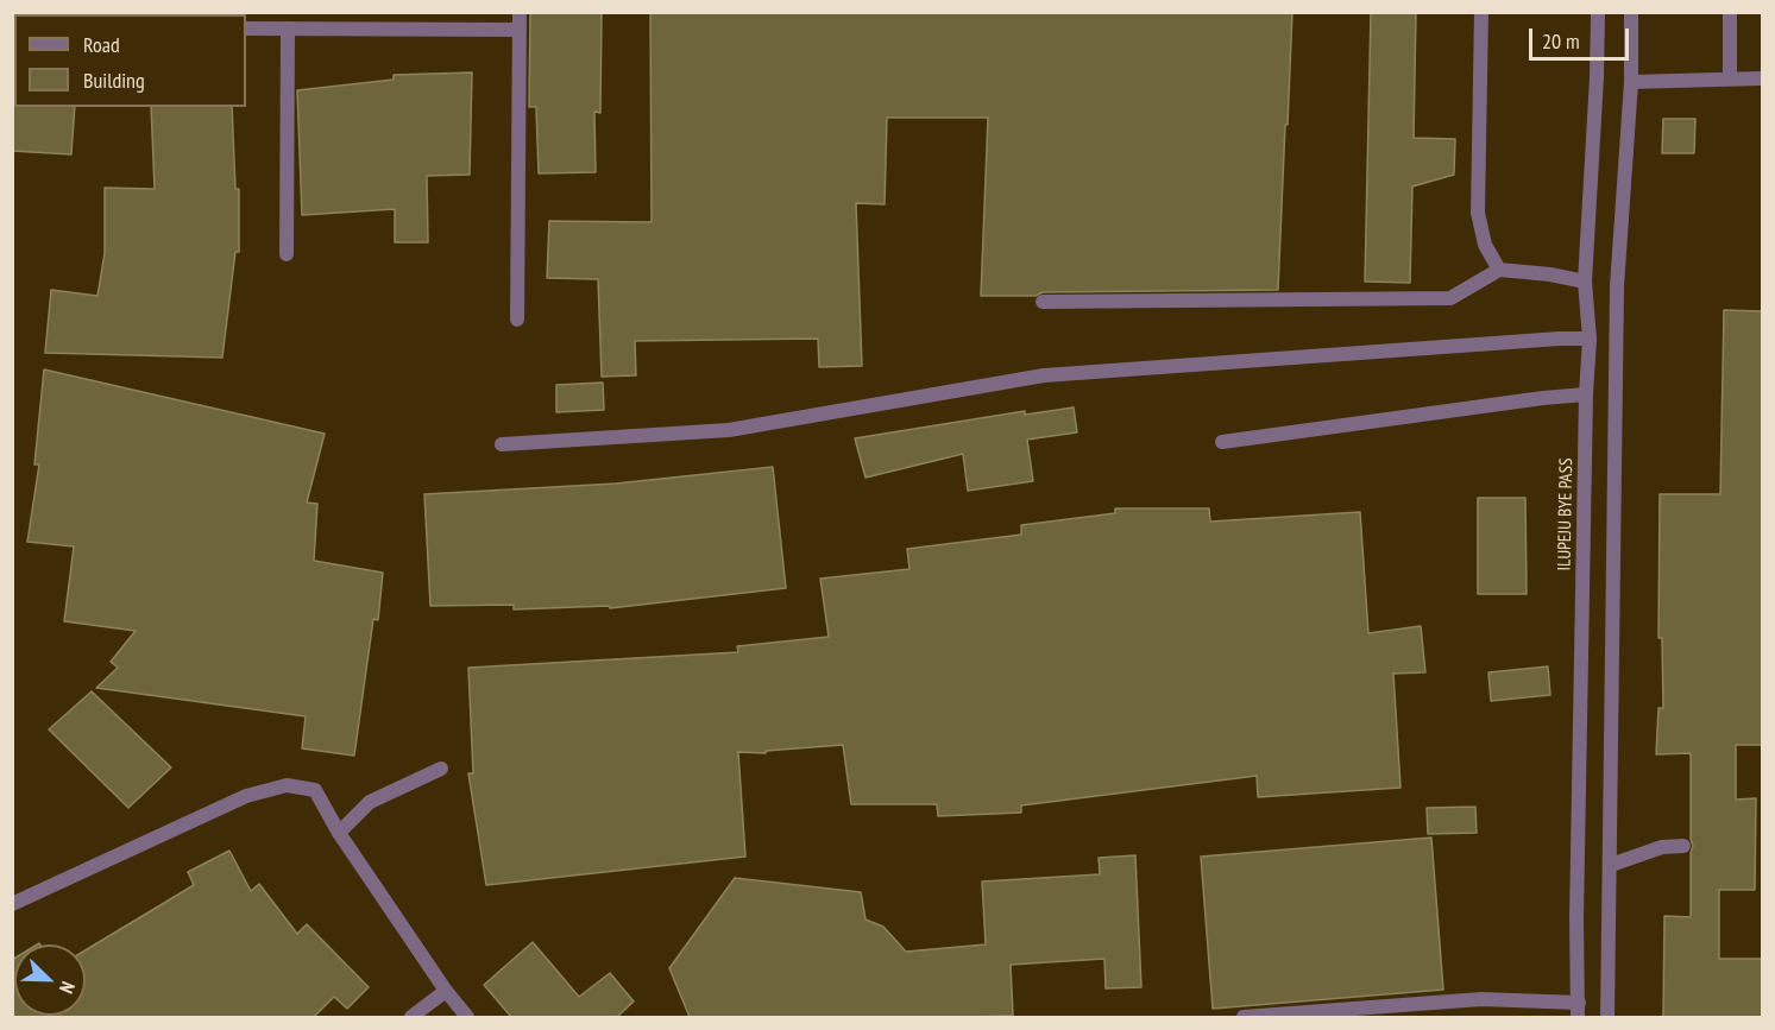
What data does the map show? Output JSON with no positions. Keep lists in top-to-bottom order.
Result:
{
  "streets": {
    "street": ["ILUPEJU BYE PASS"]
  },
  "legend": ["Road", "Building"],
  "scale_bar": "20 m",
  "north": "bottom right"
}
